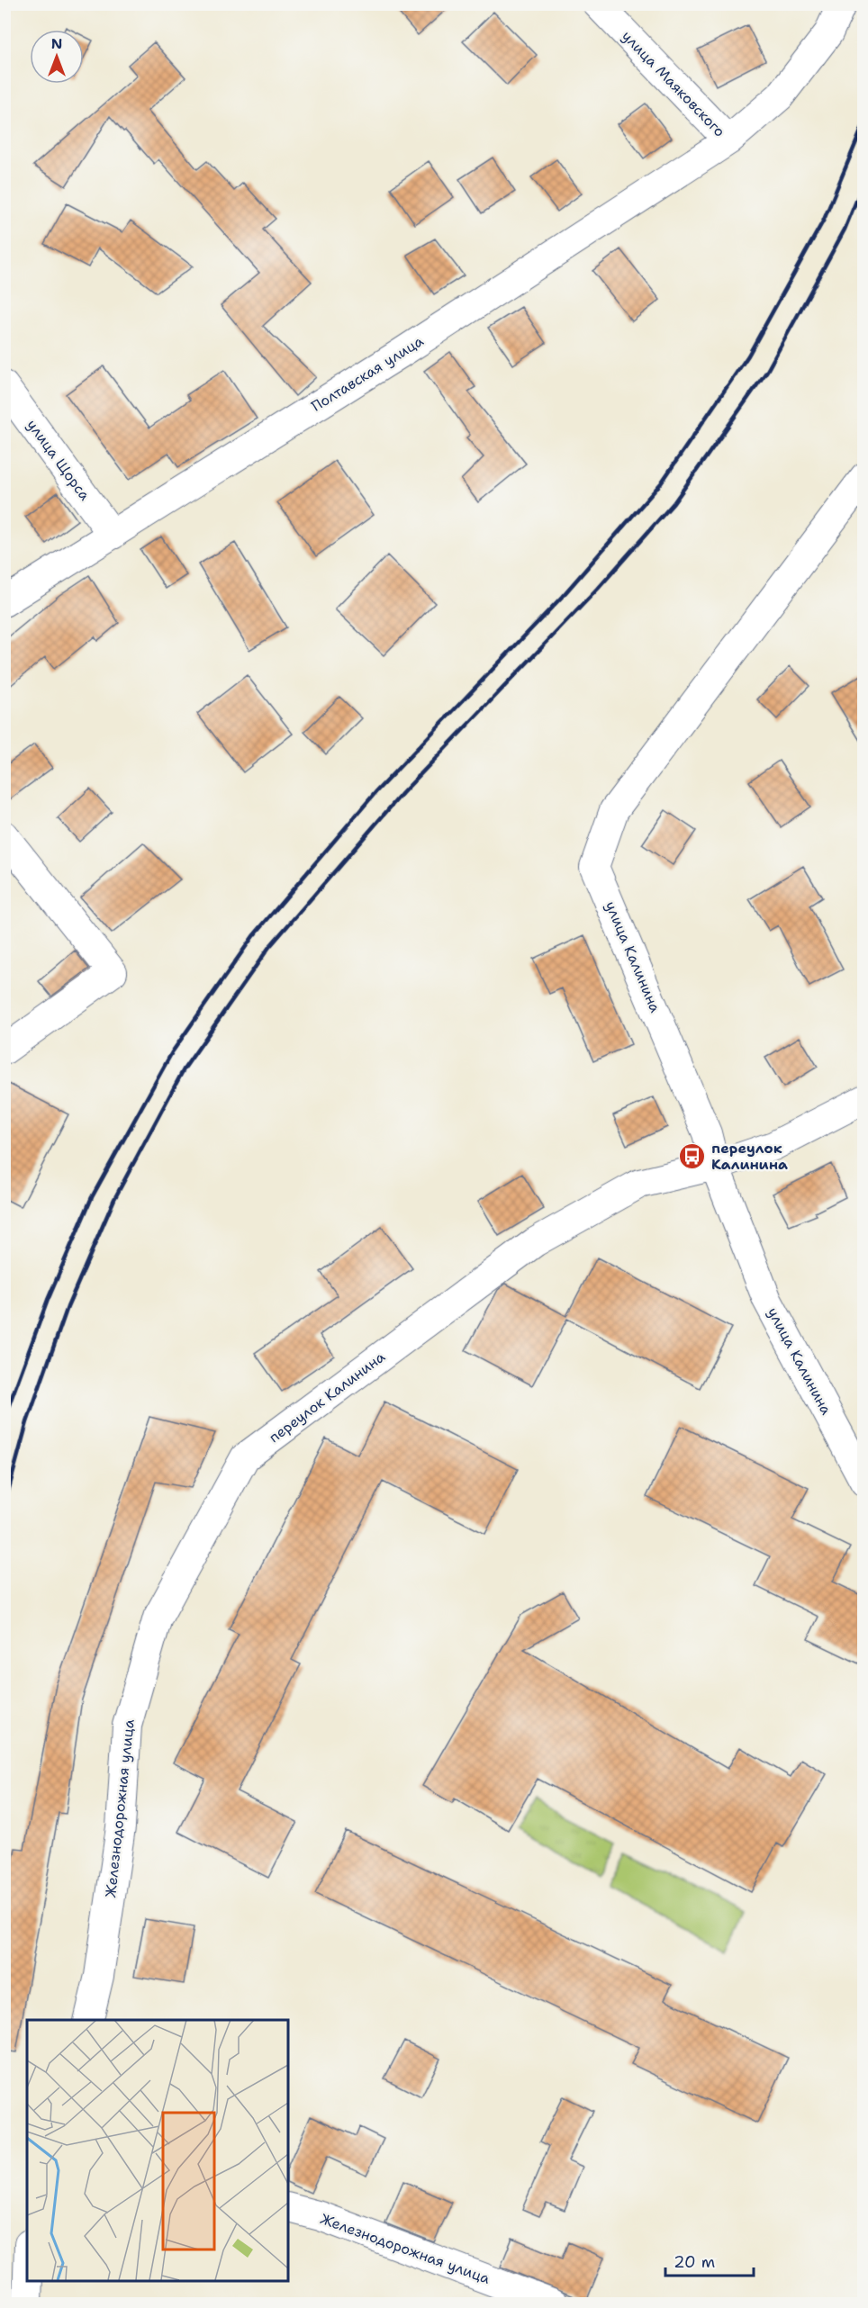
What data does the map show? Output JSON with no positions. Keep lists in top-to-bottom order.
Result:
{
  "streets": {
    "street": [
      "улица Маяковского",
      "Полтавская улица",
      "улица Щорса",
      "улица Калинина",
      "переулок Калинина",
      "Железнодорожная улица"
    ]
  },
  "crossings": [
    ["улица Маяковского", "Полтавская улица"],
    ["Полтавская улица", "улица Щорса"],
    ["улица Калинина", "переулок Калинина"],
    ["переулок Калинина", "Железнодорожная улица"]
  ],
  "places": {
    "bus stop": ["переулок Калинина"]
  },
  "scale_bar": "20 m",
  "north": "top"
}
